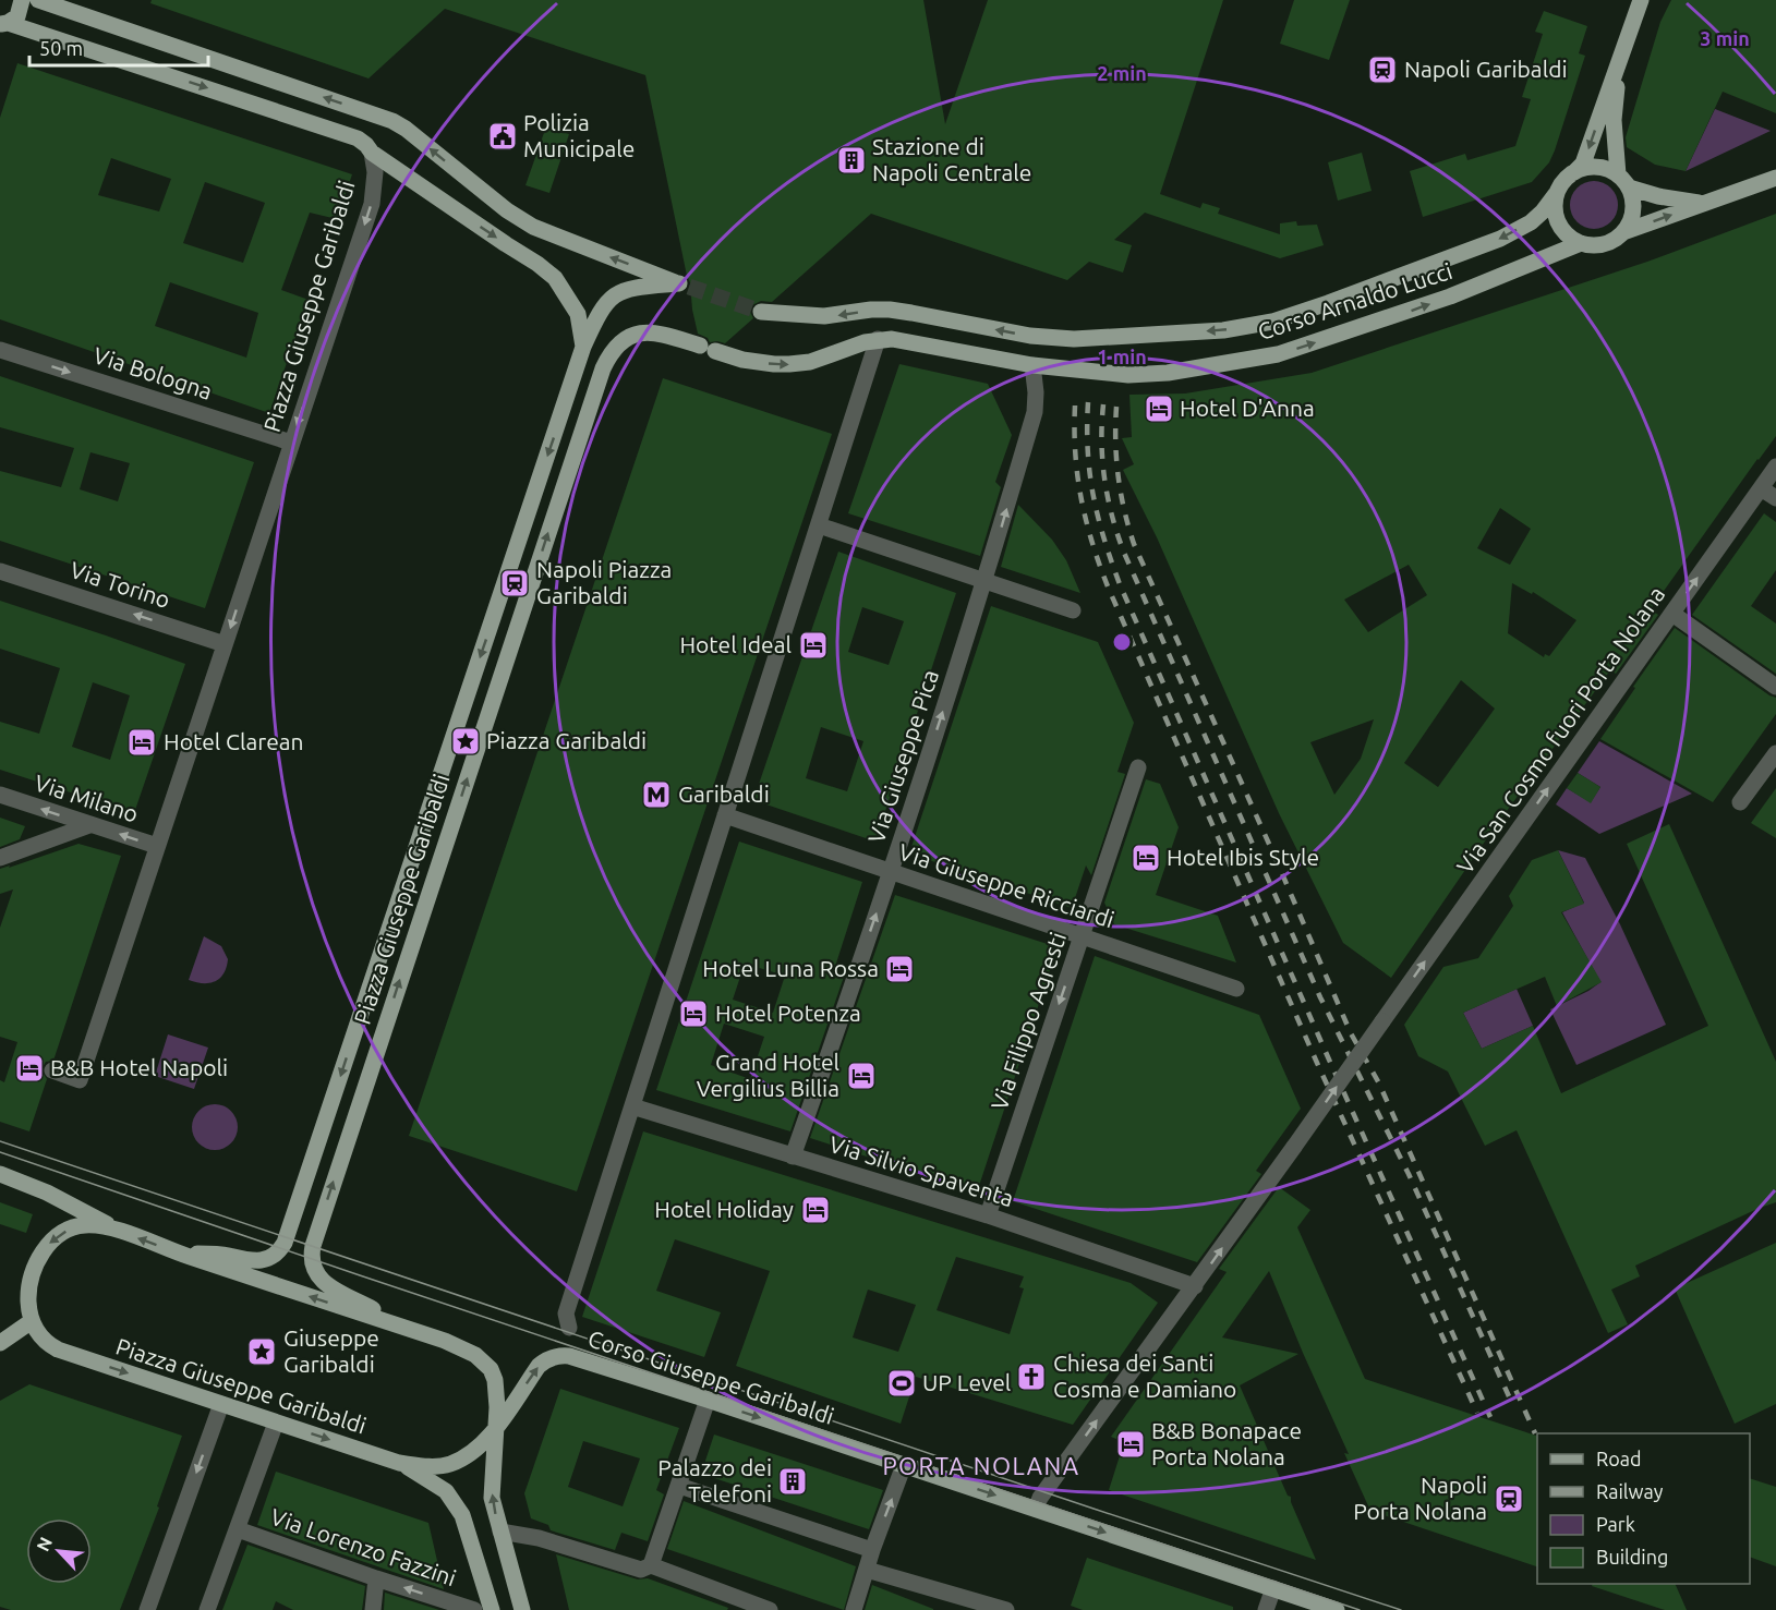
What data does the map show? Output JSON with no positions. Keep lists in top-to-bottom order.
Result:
{
  "streets": {
    "main road": ["Corso Arnaldo Lucci", "Piazza Giuseppe Garibaldi", "Corso Giuseppe Garibaldi"],
    "street": [
      "Via Bologna",
      "Via Torino",
      "Via San Cosmo fuori Porta Nolana",
      "Via Giuseppe Pica",
      "Via Milano",
      "Via Giuseppe Ricciardi",
      "Via Filippo Agresti",
      "Via Silvio Spaventa",
      "Via Lorenzo Fazzini"
    ]
  },
  "crossings": [
    ["Corso Arnaldo Lucci", "Piazza Giuseppe Garibaldi"],
    ["Corso Arnaldo Lucci", "Via Giuseppe Pica"],
    ["Piazza Giuseppe Garibaldi", "Via Bologna"],
    ["Piazza Giuseppe Garibaldi", "Via Torino"],
    ["Piazza Giuseppe Garibaldi", "Via Milano"],
    ["Piazza Giuseppe Garibaldi", "Corso Giuseppe Garibaldi"],
    ["Via San Cosmo fuori Porta Nolana", "Via Silvio Spaventa"],
    ["Via Giuseppe Pica", "Via Giuseppe Ricciardi"],
    ["Via Giuseppe Pica", "Via Silvio Spaventa"],
    ["Via Giuseppe Ricciardi", "Via Filippo Agresti"],
    ["Via Filippo Agresti", "Via Silvio Spaventa"]
  ],
  "one_way": [
    "Via Bologna",
    "Via Torino",
    "Via San Cosmo fuori Porta Nolana",
    "Via Giuseppe Pica",
    "Via Milano",
    "Via Filippo Agresti",
    "Corso Giuseppe Garibaldi",
    "Via Lorenzo Fazzini"
  ],
  "districts": ["PORTA NOLANA"],
  "places": {
    "station": ["Napoli Garibaldi", "Napoli Piazza Garibaldi", "Napoli Porta Nolana"],
    "public building": ["Polizia Municipale"],
    "building": ["Stazione di Napoli Centrale", "Palazzo dei Telefoni"],
    "hotel": [
      "Hotel D'Anna",
      "Hotel Ideal",
      "Hotel Clarean",
      "Hotel Ibis Style",
      "Hotel Luna Rossa",
      "Hotel Potenza",
      "B&B Hotel Napoli",
      "Grand Hotel Vergilius Billia",
      "Hotel Holiday",
      "B&B Bonapace Porta Nolana"
    ],
    "place": ["Piazza Garibaldi", "Giuseppe Garibaldi"],
    "metro station": ["Garibaldi"],
    "church": ["Chiesa dei Santi Cosma e Damiano"],
    "sports": ["UP Level"]
  },
  "legend": [
    "Road",
    "Railway",
    "Park",
    "Building"
  ],
  "scale_bar": "50 m",
  "north": "top left",
  "rings": ["3 min", "2 min", "1 min"]
}
